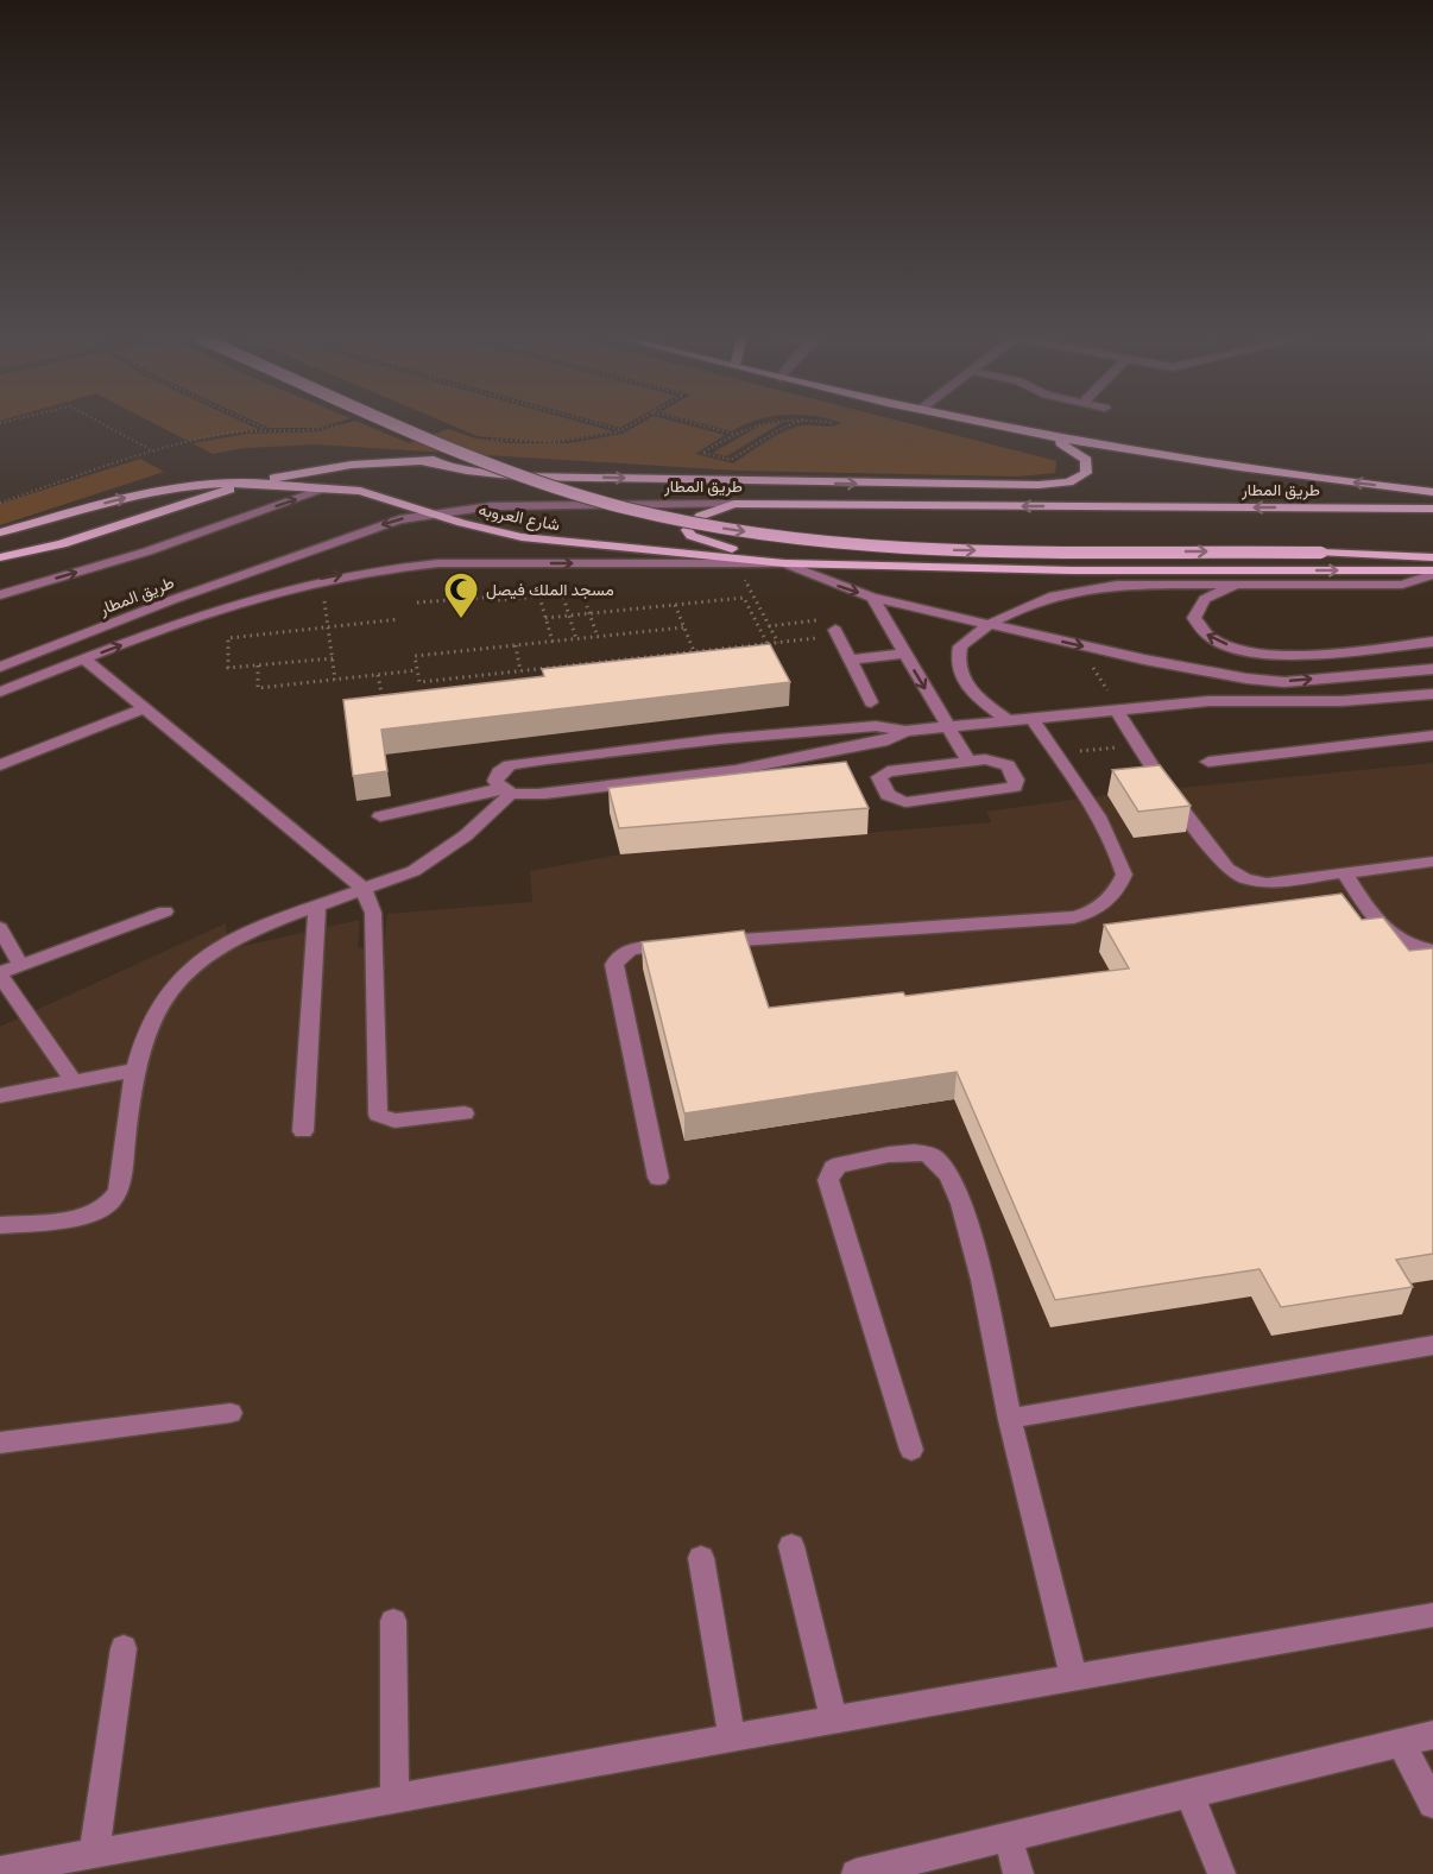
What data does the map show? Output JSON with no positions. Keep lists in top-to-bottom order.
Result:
{
  "streets": {
    "main road": ["طريق المطار", "شارع العروبه"]
  },
  "crossings": [
    ["طريق المطار", "شارع العروبه"]
  ],
  "places": {
    "mosque": ["مسجد الملك فيصل"]
  }
}
